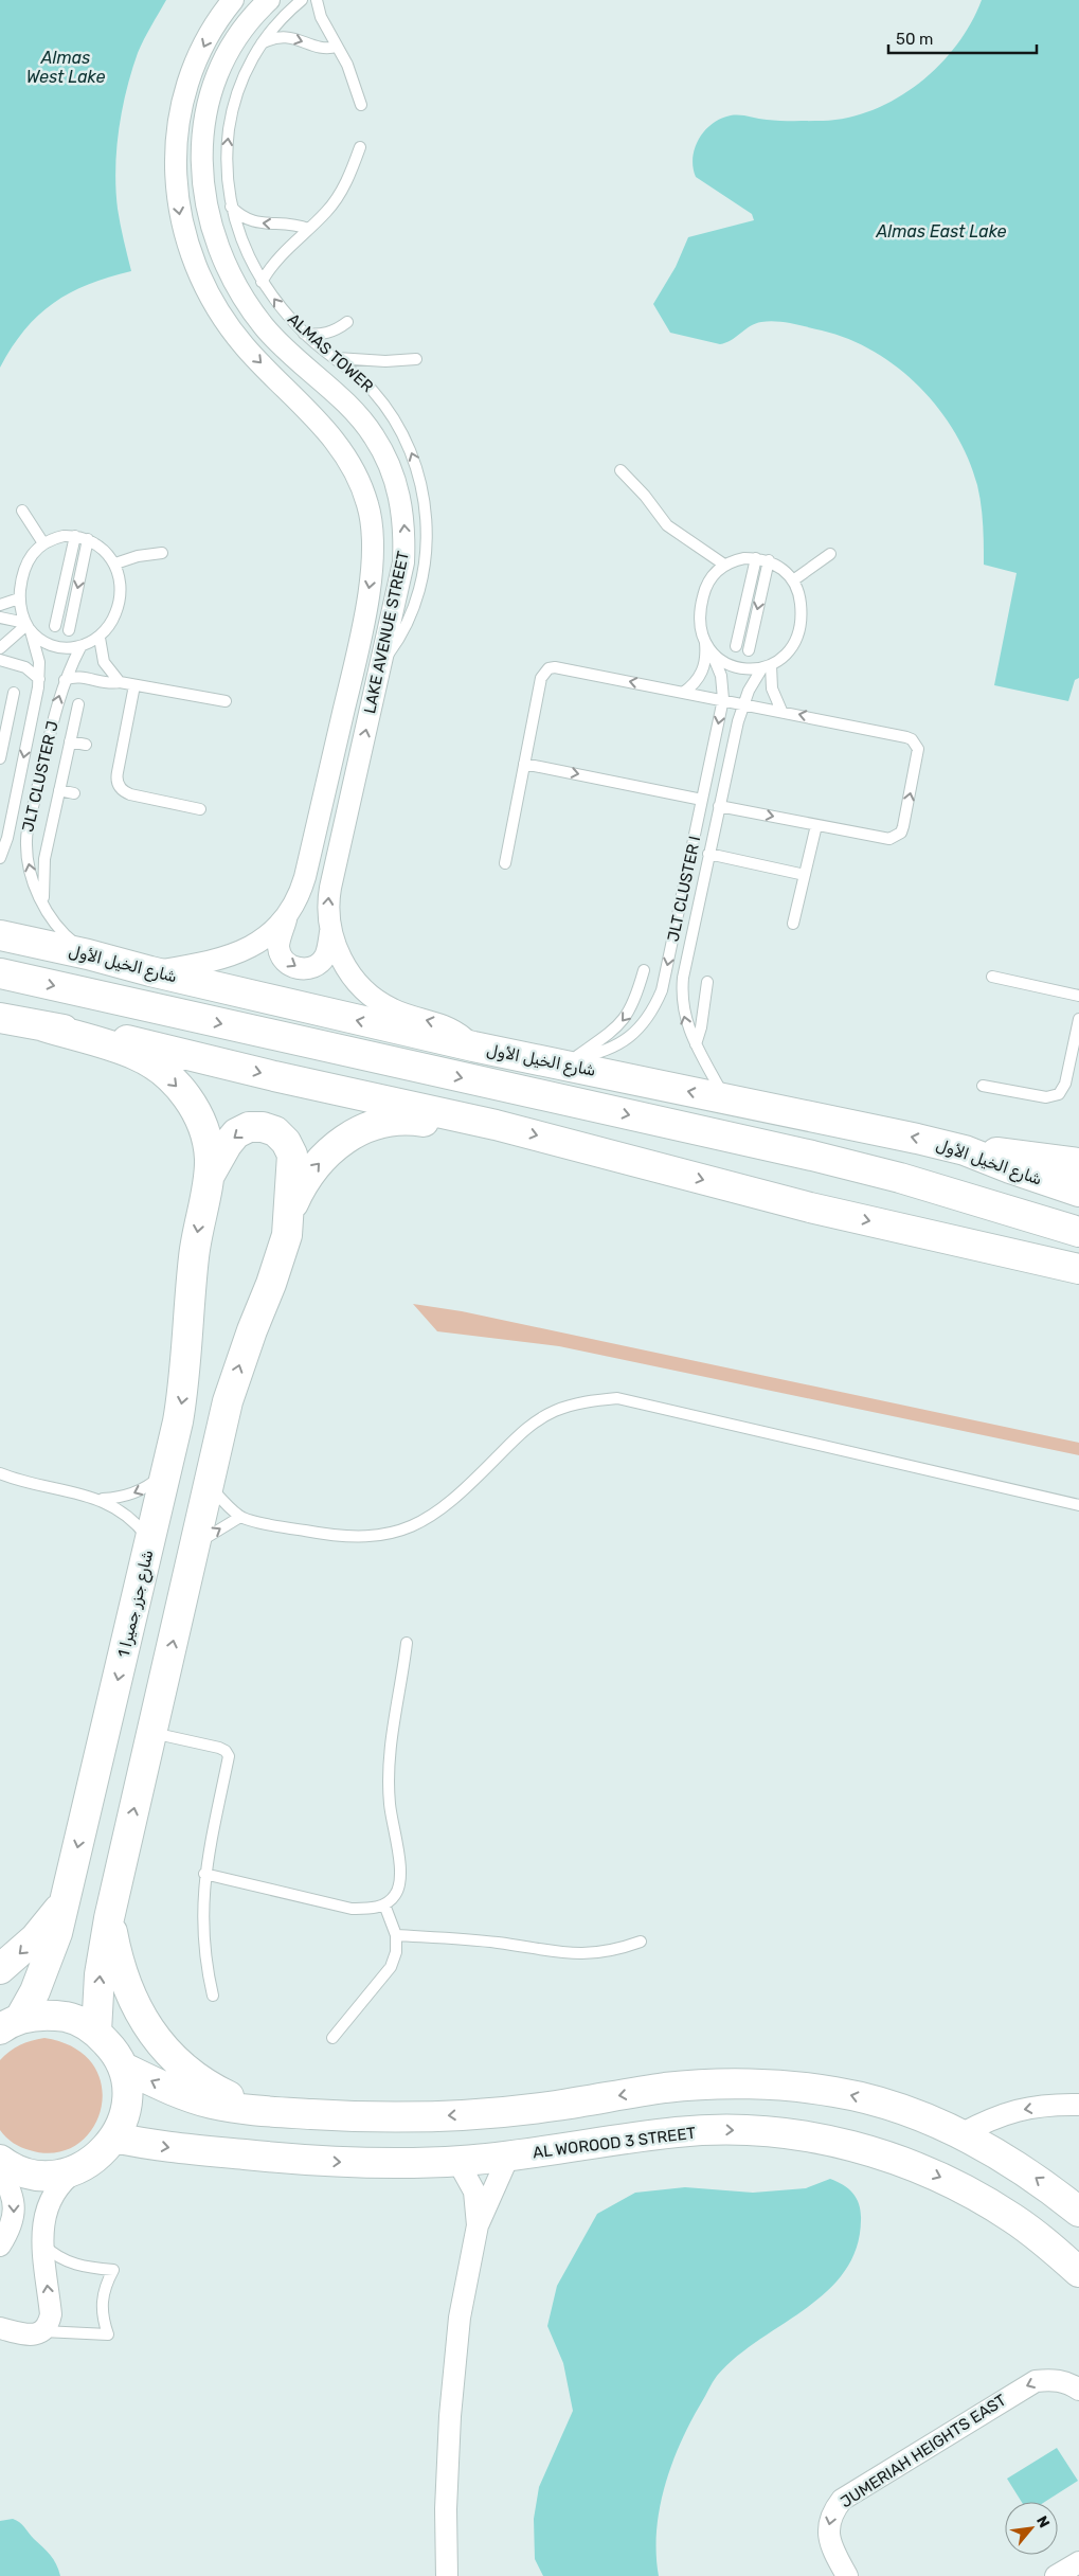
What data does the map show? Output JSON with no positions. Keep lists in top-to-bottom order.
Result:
{
  "streets": {
    "street": [
      "LAKE AVENUE STREET",
      "شارع الخيل الأول",
      "شارع جزر جميرا 1",
      "AL WOROOD 3 STREET",
      "JUMERIAH HEIGHTS EAST"
    ],
    "lane": ["ALMAS TOWER", "JLT CLUSTER J", "JLT CLUSTER I"]
  },
  "crossings": [
    ["ALMAS TOWER", "LAKE AVENUE STREET"],
    ["LAKE AVENUE STREET", "شارع الخيل الأول"],
    ["JLT CLUSTER J", "شارع الخيل الأول"],
    ["JLT CLUSTER I", "شارع الخيل الأول"]
  ],
  "one_way": ["ALMAS TOWER", "JUMERIAH HEIGHTS EAST"],
  "water": ["Almas West Lake", "Almas East Lake"],
  "scale_bar": "50 m",
  "north": "top right"
}
